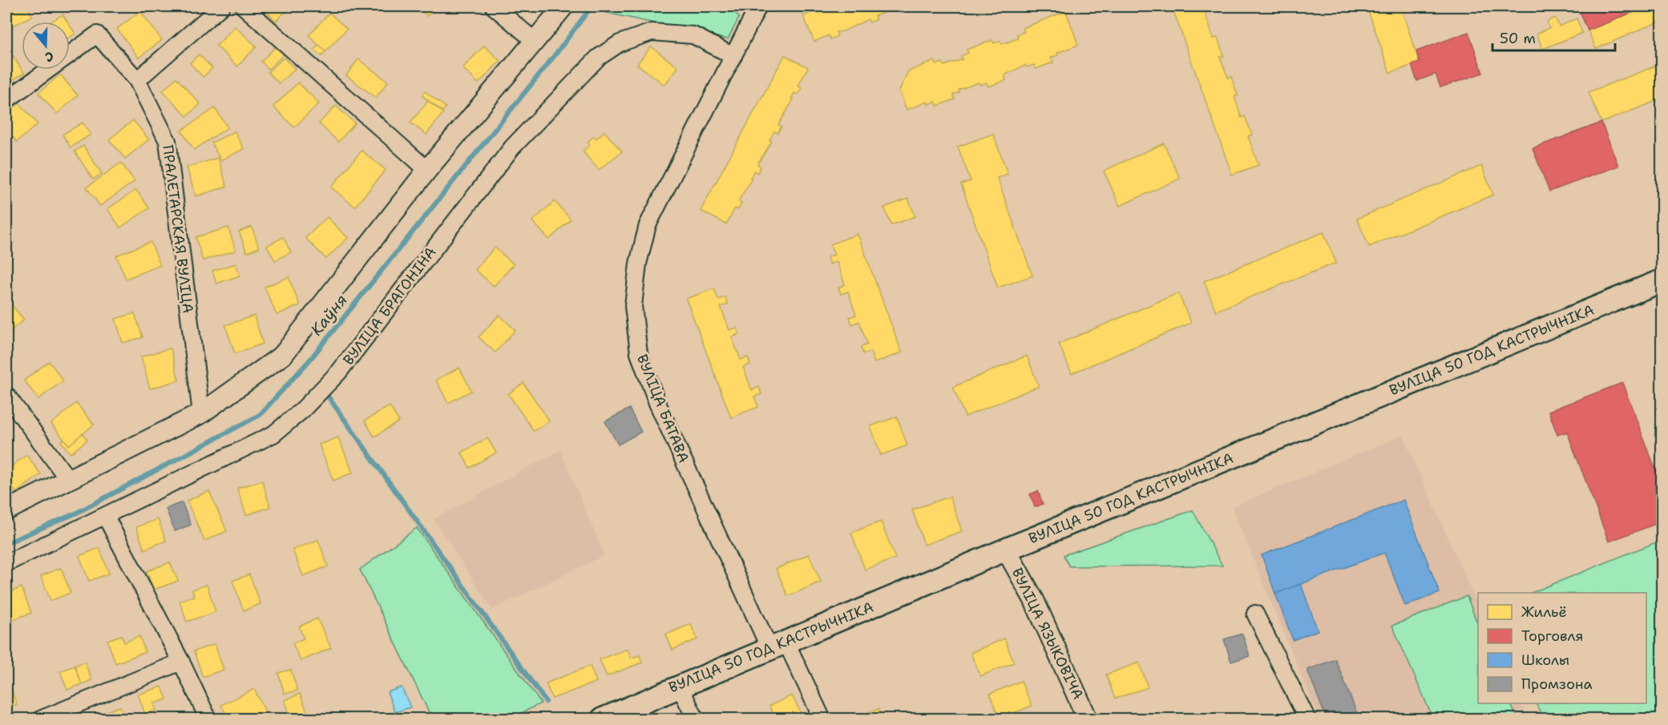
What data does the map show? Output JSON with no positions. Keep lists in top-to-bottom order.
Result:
{
  "streets": {
    "main road": ["ВУЛІЦА 50 ГОД КАСТРЫЧНІКА"],
    "street": [
      "ПРАЛЕТАРСКАЯ ВУЛІЦА",
      "ВУЛІЦА БРАГОНІНА",
      "ВУЛІЦА БАТАВА",
      "ВУЛІЦА ЯЗЫКОВІЧА"
    ]
  },
  "crossings": [
    ["ВУЛІЦА БРАГОНІНА", "ВУЛІЦА БАТАВА"],
    ["ВУЛІЦА 50 ГОД КАСТРЫЧНІКА", "ВУЛІЦА БАТАВА"],
    ["ВУЛІЦА 50 ГОД КАСТРЫЧНІКА", "ВУЛІЦА ЯЗЫКОВІЧА"]
  ],
  "water": ["Каўня"],
  "legend": [
    "Жильё",
    "Торговля",
    "Школы",
    "Промзона"
  ],
  "scale_bar": "50 m",
  "north": "bottom"
}
